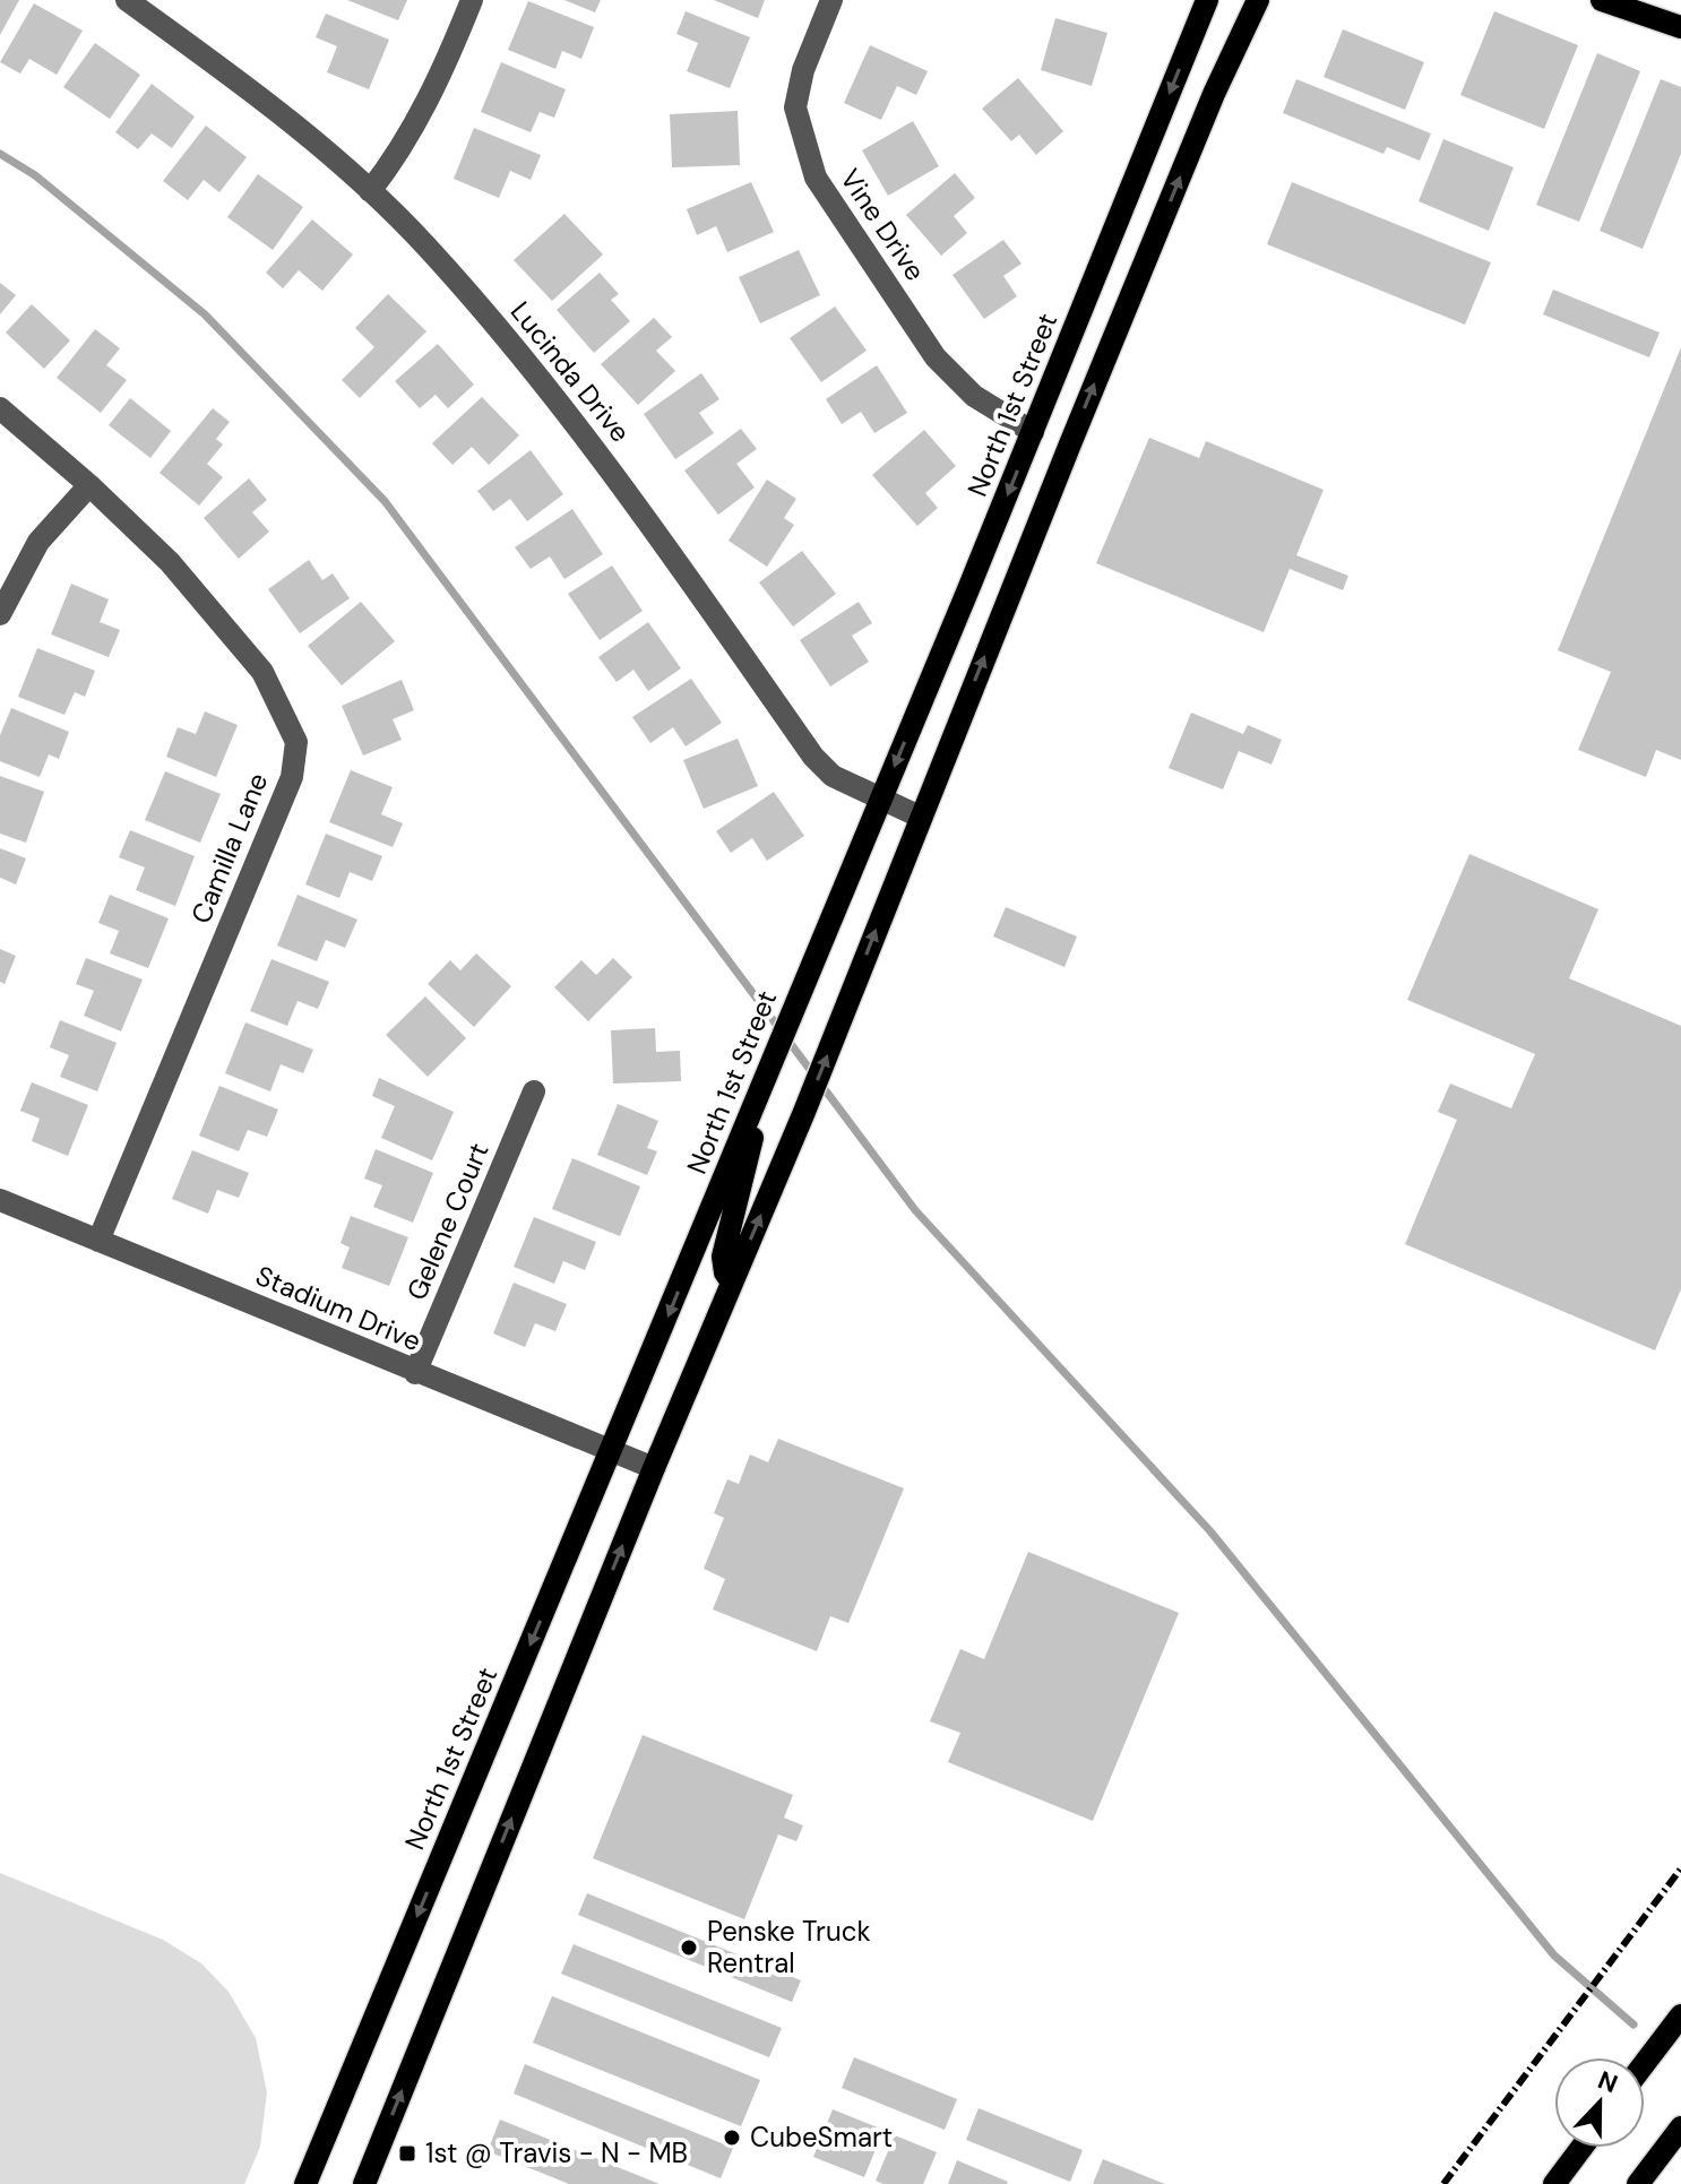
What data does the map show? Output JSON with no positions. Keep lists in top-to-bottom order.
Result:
{
  "streets": {
    "main road": ["North 1st Street"],
    "street": [
      "Vine Drive",
      "Lucinda Drive",
      "Camilla Lane",
      "Gelene Court",
      "Stadium Drive"
    ]
  },
  "crossings": [
    ["Vine Drive", "North 1st Street"],
    ["Lucinda Drive", "North 1st Street"],
    ["North 1st Street", "Stadium Drive"],
    ["Camilla Lane", "Stadium Drive"],
    ["Gelene Court", "Stadium Drive"]
  ],
  "places": {
    "other": ["Penske Truck Rentral", "CubeSmart"],
    "transit": ["1st @ Travis - N - MB"]
  },
  "north": "top"
}
